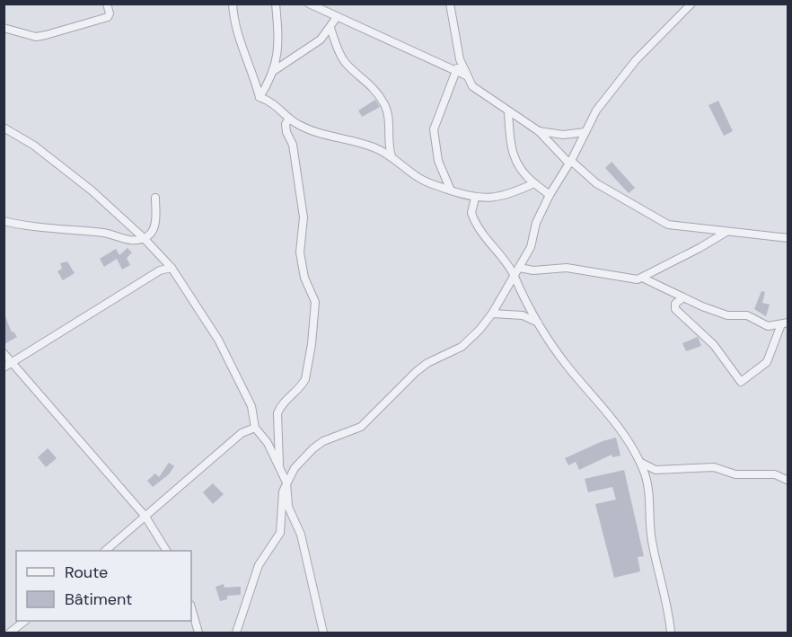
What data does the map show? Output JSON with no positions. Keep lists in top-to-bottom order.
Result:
{
  "legend": ["Route", "Bâtiment"]
}
